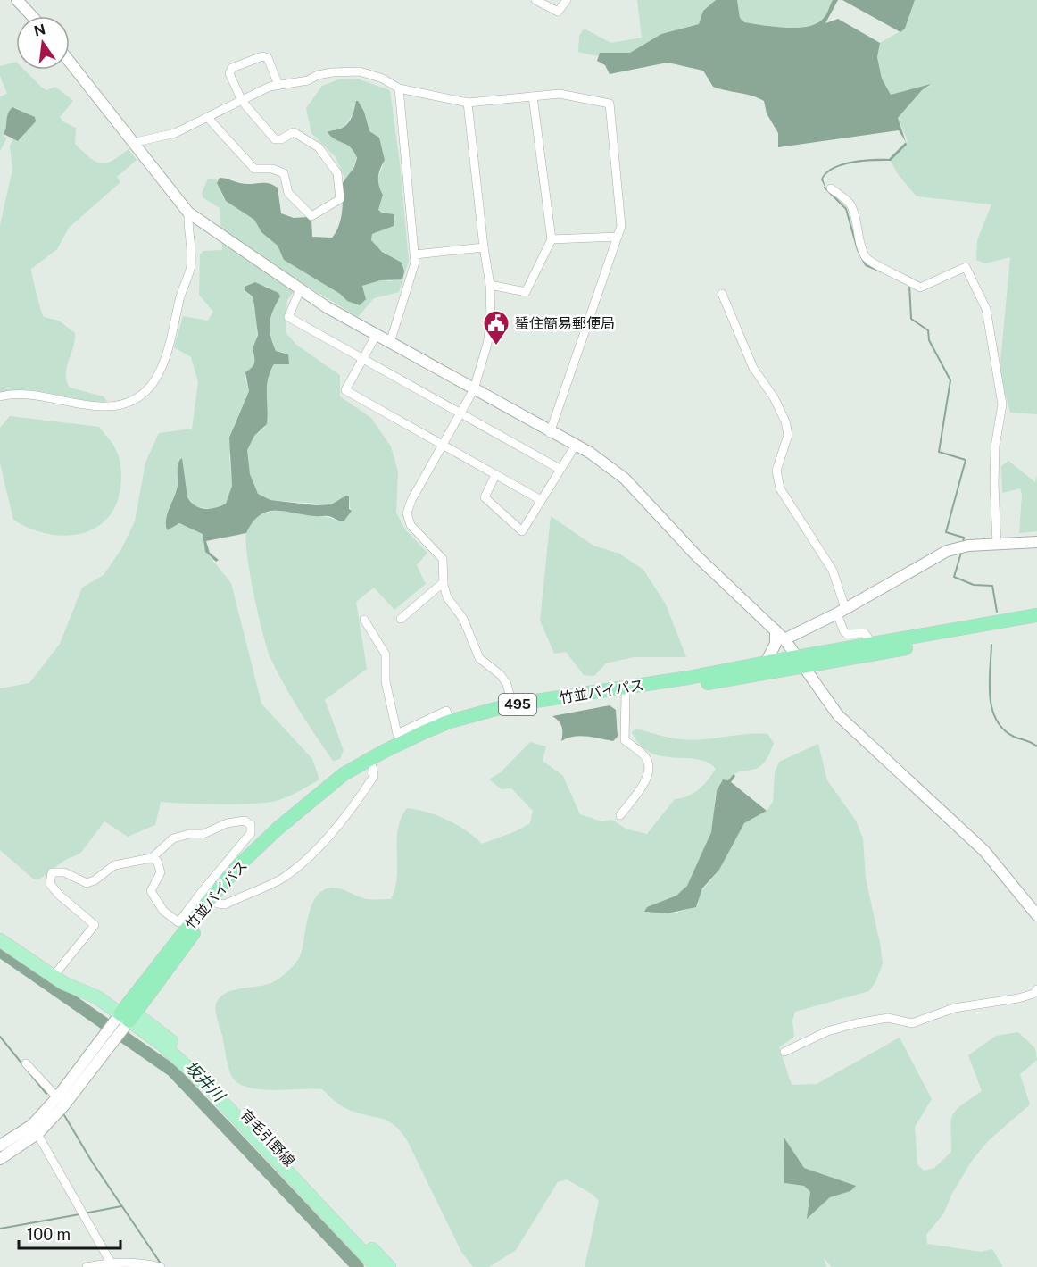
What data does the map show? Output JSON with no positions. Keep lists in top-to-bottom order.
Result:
{
  "streets": {
    "highway": ["竹並バイパス", "495"],
    "main road": ["有毛引野線"]
  },
  "crossings": [
    ["竹並バイパス", "有毛引野線"]
  ],
  "water": ["坂井川"],
  "places": {
    "public building": ["蜑住簡易郵便局"]
  },
  "scale_bar": "100 m",
  "north": "top"
}
